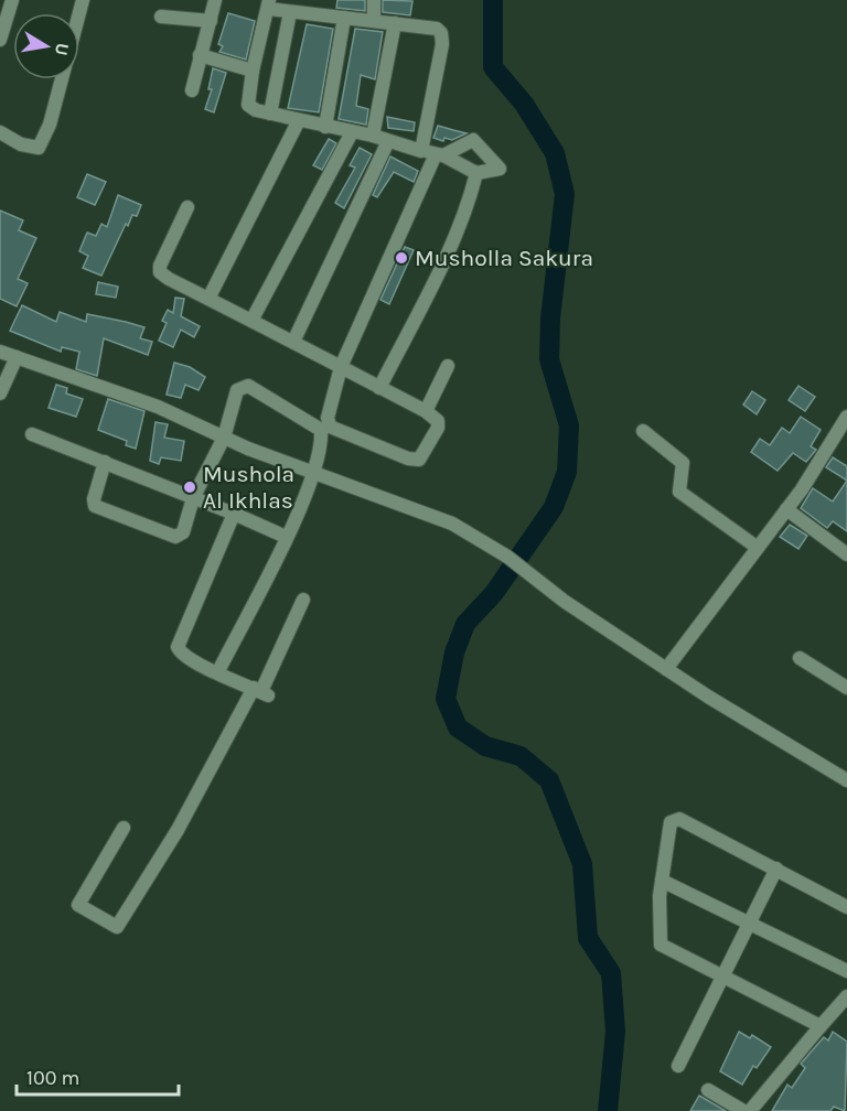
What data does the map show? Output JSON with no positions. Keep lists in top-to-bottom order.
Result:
{
  "places": ["Musholla Sakura", "Mushola Al Ikhlas"],
  "scale_bar": "100 m",
  "north": "right"
}
